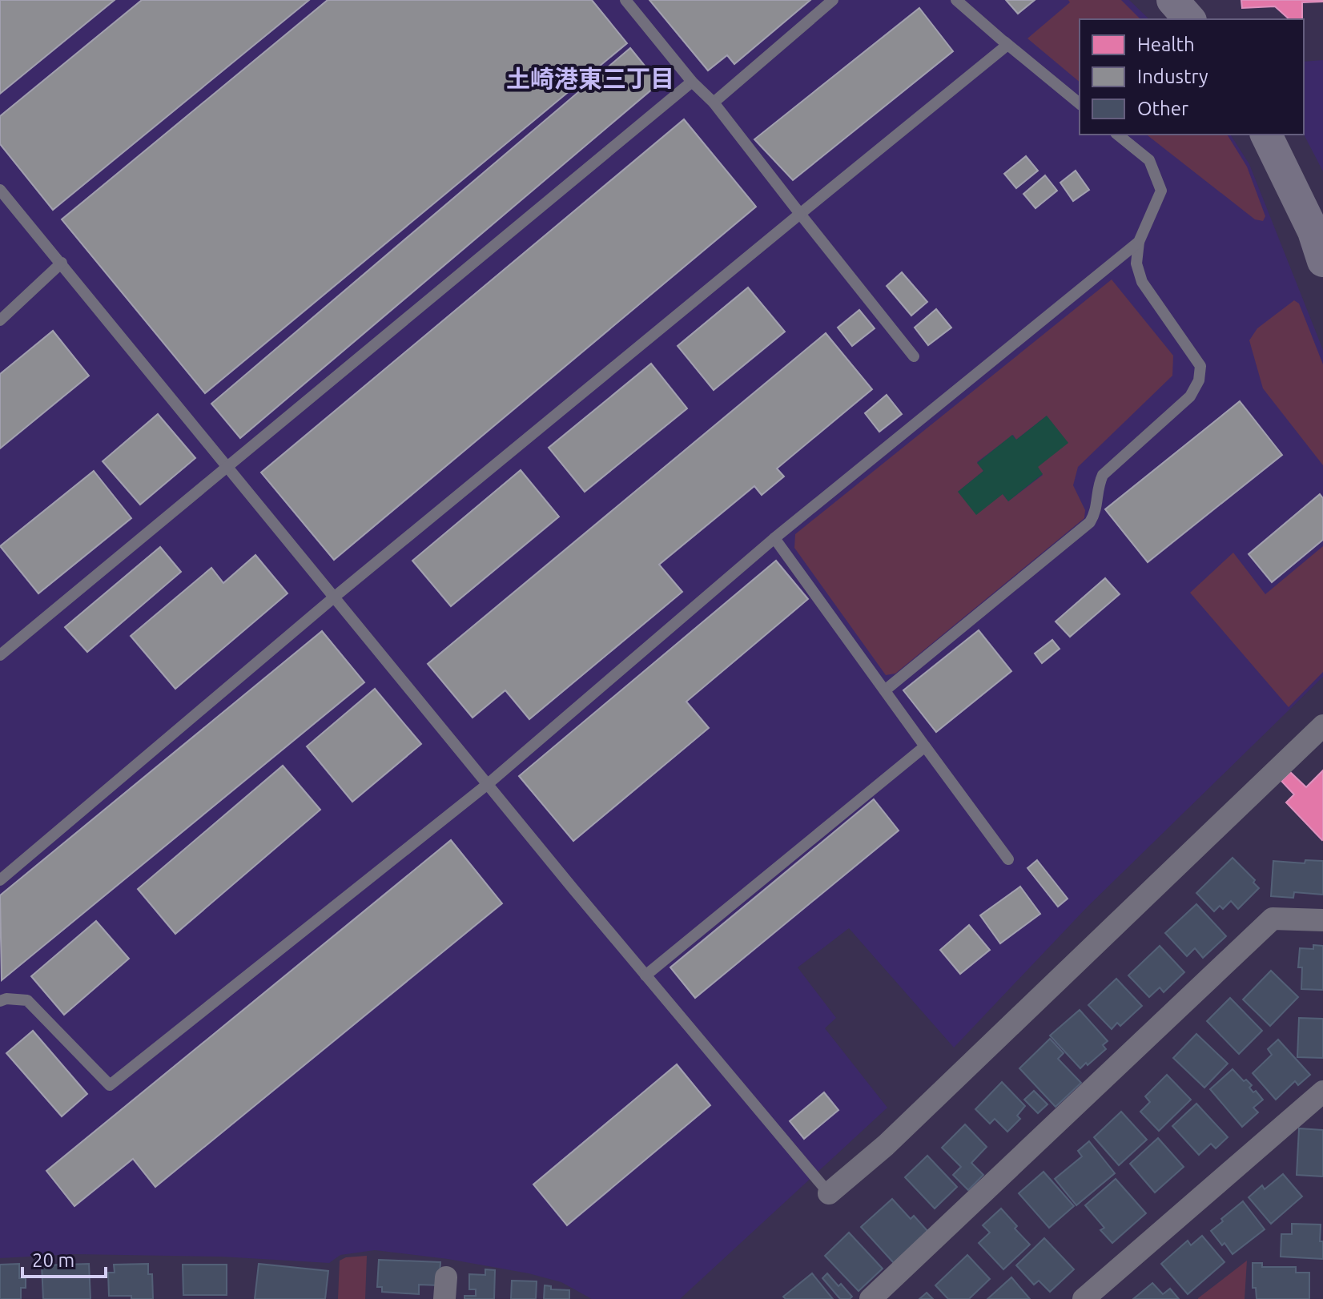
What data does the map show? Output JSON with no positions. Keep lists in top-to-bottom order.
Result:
{
  "districts": ["土崎港東三丁目"],
  "legend": ["Health", "Industry", "Other"],
  "scale_bar": "20 m"
}
